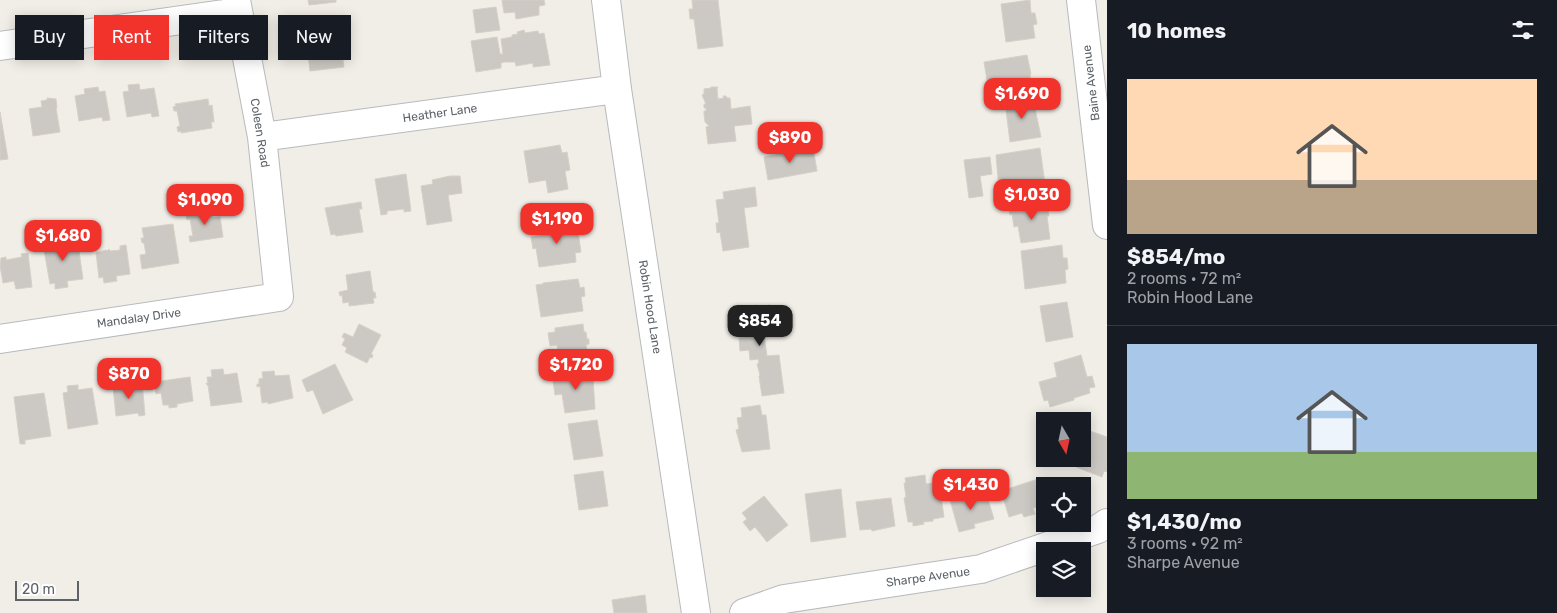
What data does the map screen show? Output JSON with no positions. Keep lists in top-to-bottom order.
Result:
{
  "streets": {
    "street": [
      "Baine Avenue",
      "Heather Lane",
      "Coleen Road",
      "Robin Hood Lane",
      "Mandalay Drive",
      "Sharpe Avenue"
    ]
  },
  "crossings": [
    ["Heather Lane", "Coleen Road"],
    ["Heather Lane", "Robin Hood Lane"],
    ["Coleen Road", "Mandalay Drive"]
  ],
  "scale_bar": "20 m",
  "north": "bottom",
  "page": {
    "heading": "10 homes",
    "chip": [
      "Buy",
      "Rent",
      "Filters",
      "New"
    ],
    "list": [
      {
        "name": "$854/mo",
        "note": "2 rooms · 72 m² · Robin Hood Lane"
      },
      {
        "name": "$1,430/mo",
        "note": "3 rooms · 92 m² · Sharpe Avenue"
      }
    ],
    "price": [
      "$1,690",
      "$890",
      "$1,030",
      "$1,090",
      "$1,190",
      "$1,680",
      "$854",
      "$1,720",
      "$870",
      "$1,430"
    ],
    "scale": "20 m"
  }
}
